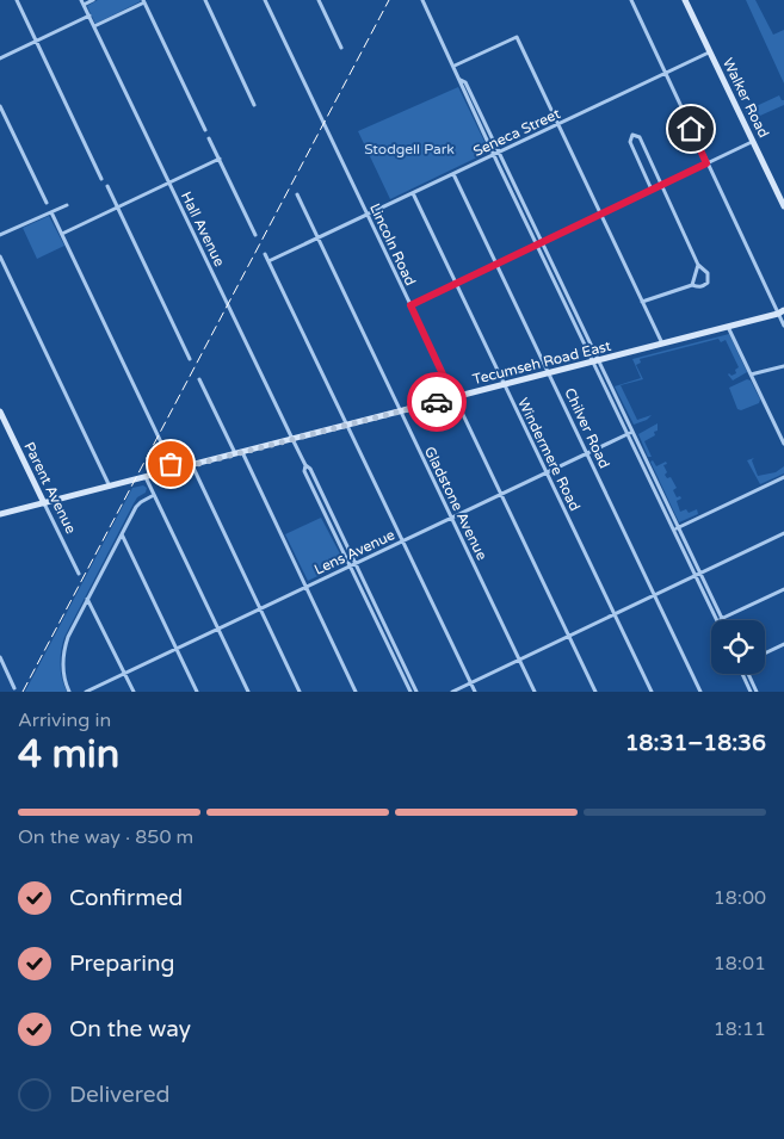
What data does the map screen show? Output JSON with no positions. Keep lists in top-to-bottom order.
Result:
{
  "streets": {
    "main road": ["Walker Road", "Tecumseh Road East", "Parent Avenue"],
    "street": [
      "Seneca Street",
      "Hall Avenue",
      "Lincoln Road",
      "Chilver Road",
      "Windermere Road",
      "Gladstone Avenue",
      "Lens Avenue"
    ]
  },
  "crossings": [
    ["Walker Road", "Seneca Street"],
    ["Seneca Street", "Lincoln Road"],
    ["Seneca Street", "Chilver Road"],
    ["Seneca Street", "Windermere Road"],
    ["Seneca Street", "Gladstone Avenue"],
    ["Hall Avenue", "Tecumseh Road East"],
    ["Hall Avenue", "Lens Avenue"],
    ["Lincoln Road", "Tecumseh Road East"],
    ["Lincoln Road", "Lens Avenue"],
    ["Tecumseh Road East", "Chilver Road"],
    ["Tecumseh Road East", "Windermere Road"],
    ["Tecumseh Road East", "Parent Avenue"],
    ["Tecumseh Road East", "Gladstone Avenue"],
    ["Chilver Road", "Lens Avenue"],
    ["Windermere Road", "Lens Avenue"],
    ["Gladstone Avenue", "Lens Avenue"]
  ],
  "parks": ["Stodgell Park"],
  "page": {
    "heading": ["4 min", "Arriving in", "18:31–18:36"],
    "bar": "On the way · 850 m",
    "list": [
      ["Confirmed", "18:00"],
      ["Preparing", "18:01"],
      ["On the way", "18:11"],
      "Delivered"
    ]
  }
}
